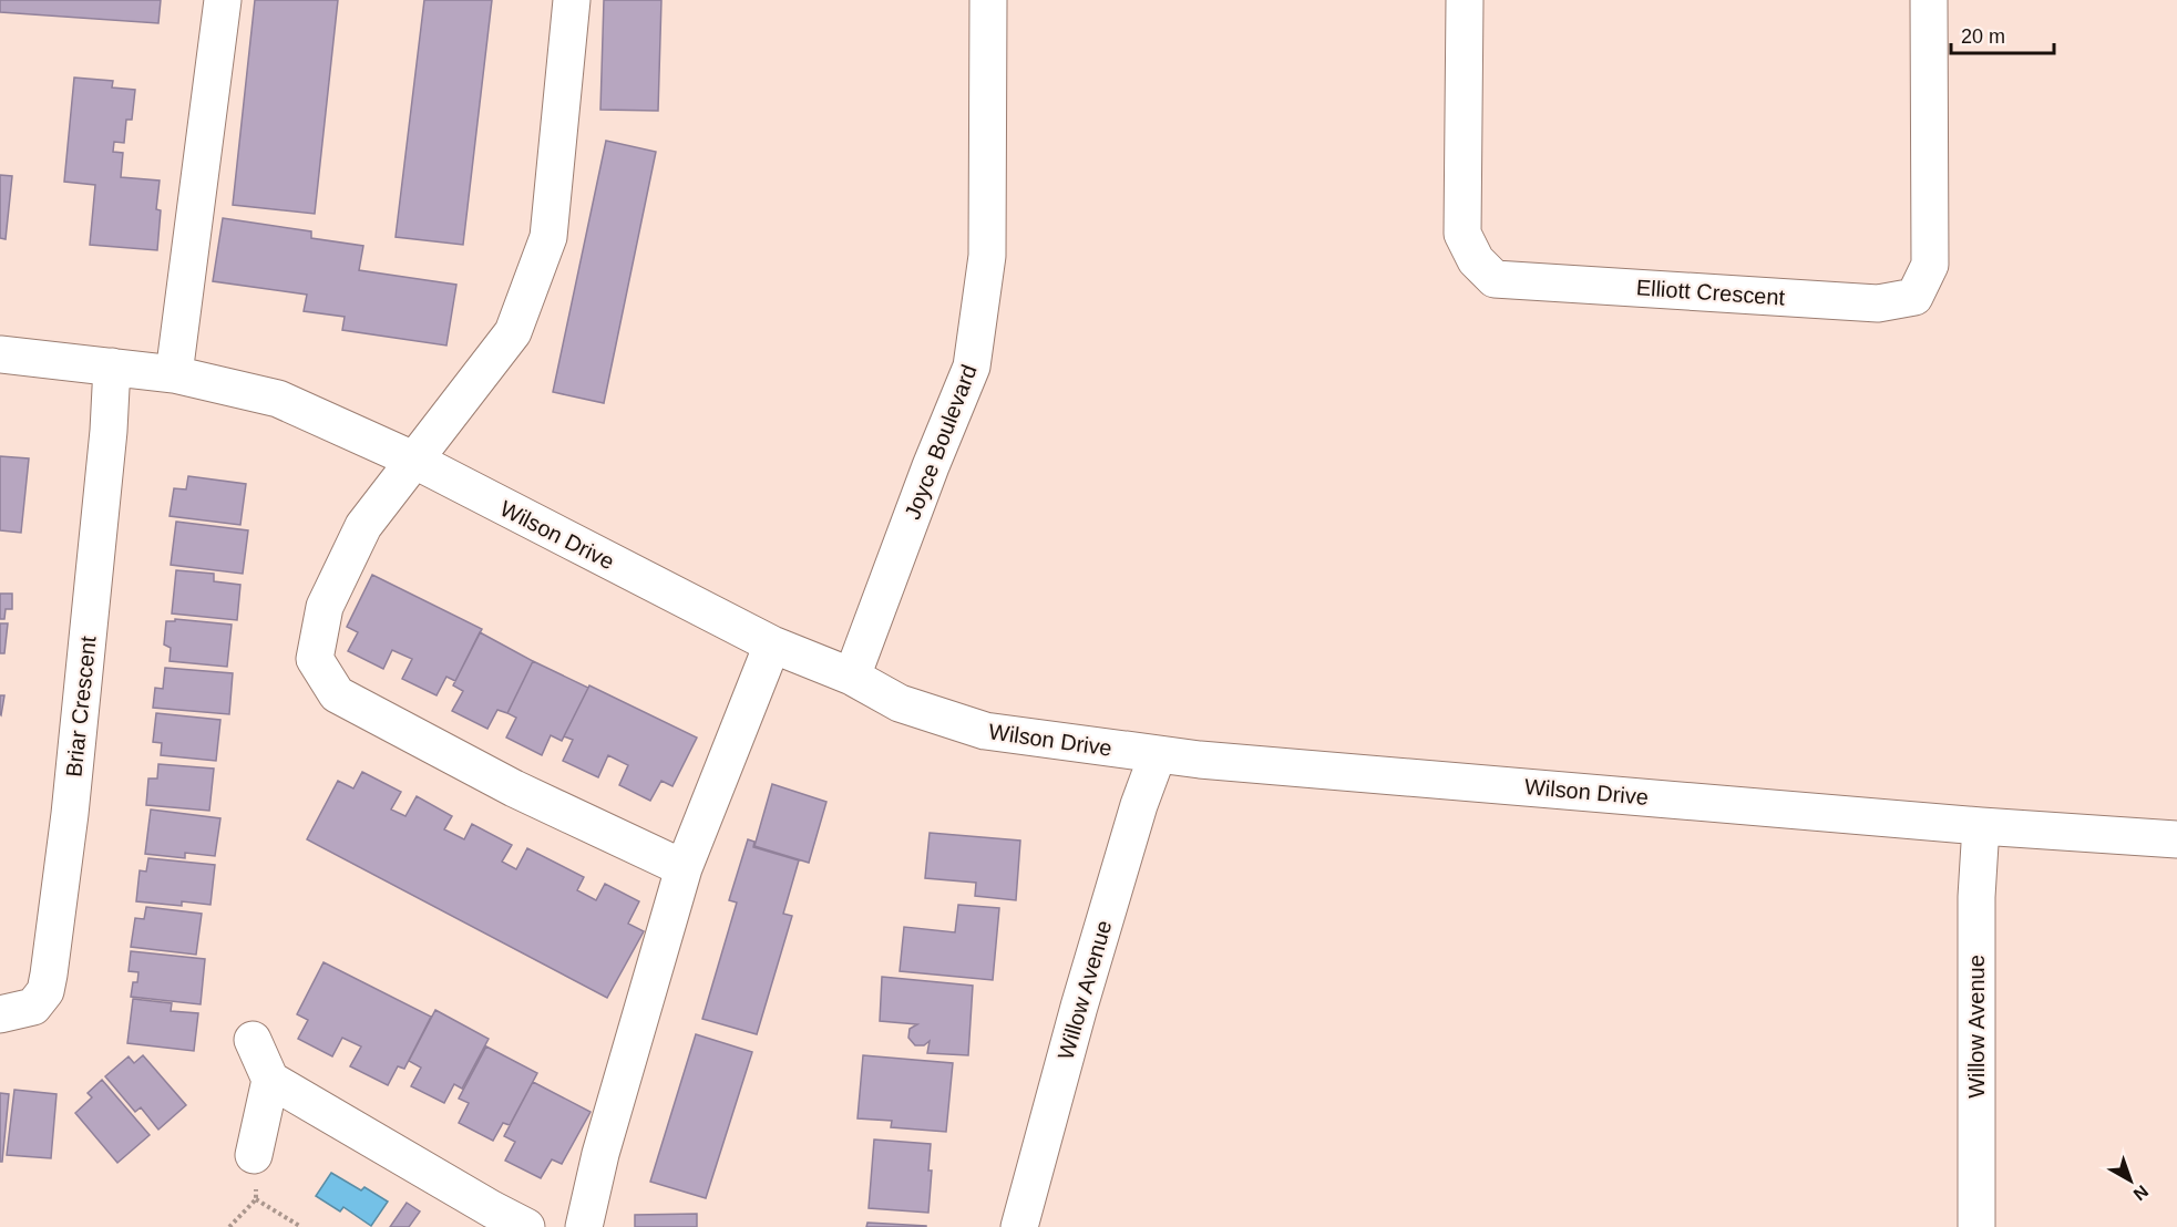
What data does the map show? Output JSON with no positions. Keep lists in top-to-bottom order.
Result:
{
  "streets": {
    "street": [
      "Elliott Crescent",
      "Joyce Boulevard",
      "Wilson Drive",
      "Briar Crescent",
      "Willow Avenue"
    ]
  },
  "crossings": [
    ["Joyce Boulevard", "Wilson Drive"],
    ["Wilson Drive", "Briar Crescent"],
    ["Wilson Drive", "Willow Avenue"]
  ],
  "scale_bar": "20 m",
  "north": "bottom right"
}
